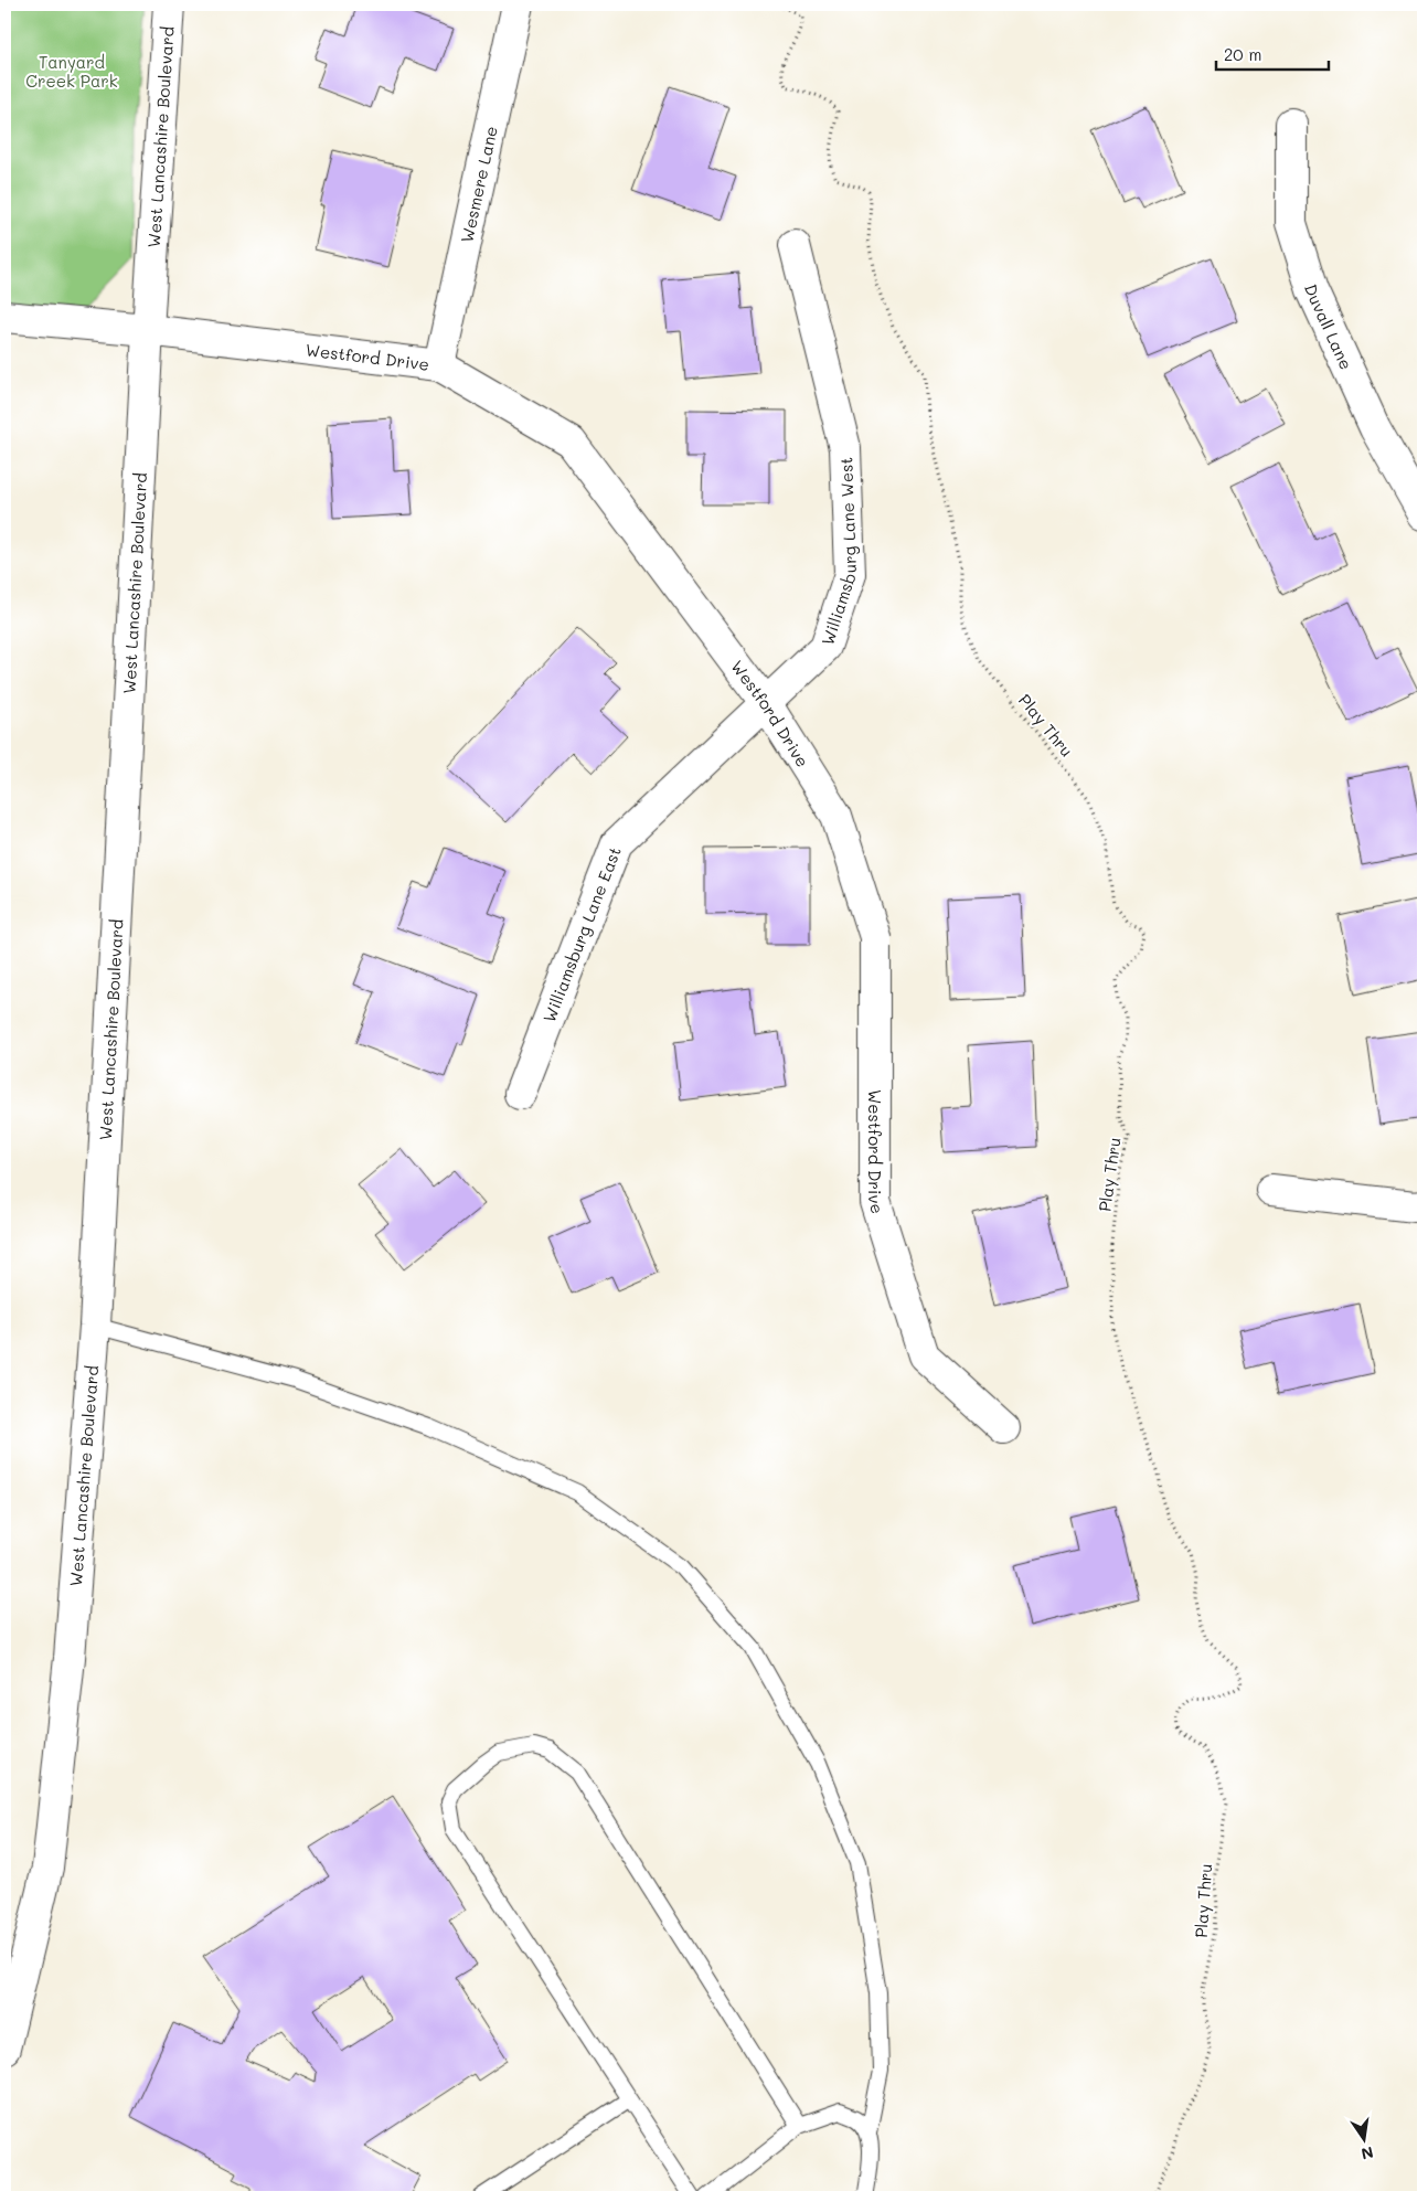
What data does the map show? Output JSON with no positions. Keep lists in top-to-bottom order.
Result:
{
  "streets": {
    "street": [
      "West Lancashire Boulevard",
      "Wesmere Lane",
      "Duvall Lane",
      "Westford Drive",
      "Williamsburg Lane West",
      "Williamsburg Lane East"
    ],
    "path": ["Play Thru"]
  },
  "crossings": [
    ["West Lancashire Boulevard", "Westford Drive"],
    ["Wesmere Lane", "Westford Drive"],
    ["Westford Drive", "Williamsburg Lane West"],
    ["Westford Drive", "Williamsburg Lane East"],
    ["Williamsburg Lane West", "Williamsburg Lane East"]
  ],
  "parks": ["Tanyard Creek Park"],
  "scale_bar": "20 m",
  "north": "bottom"
}
